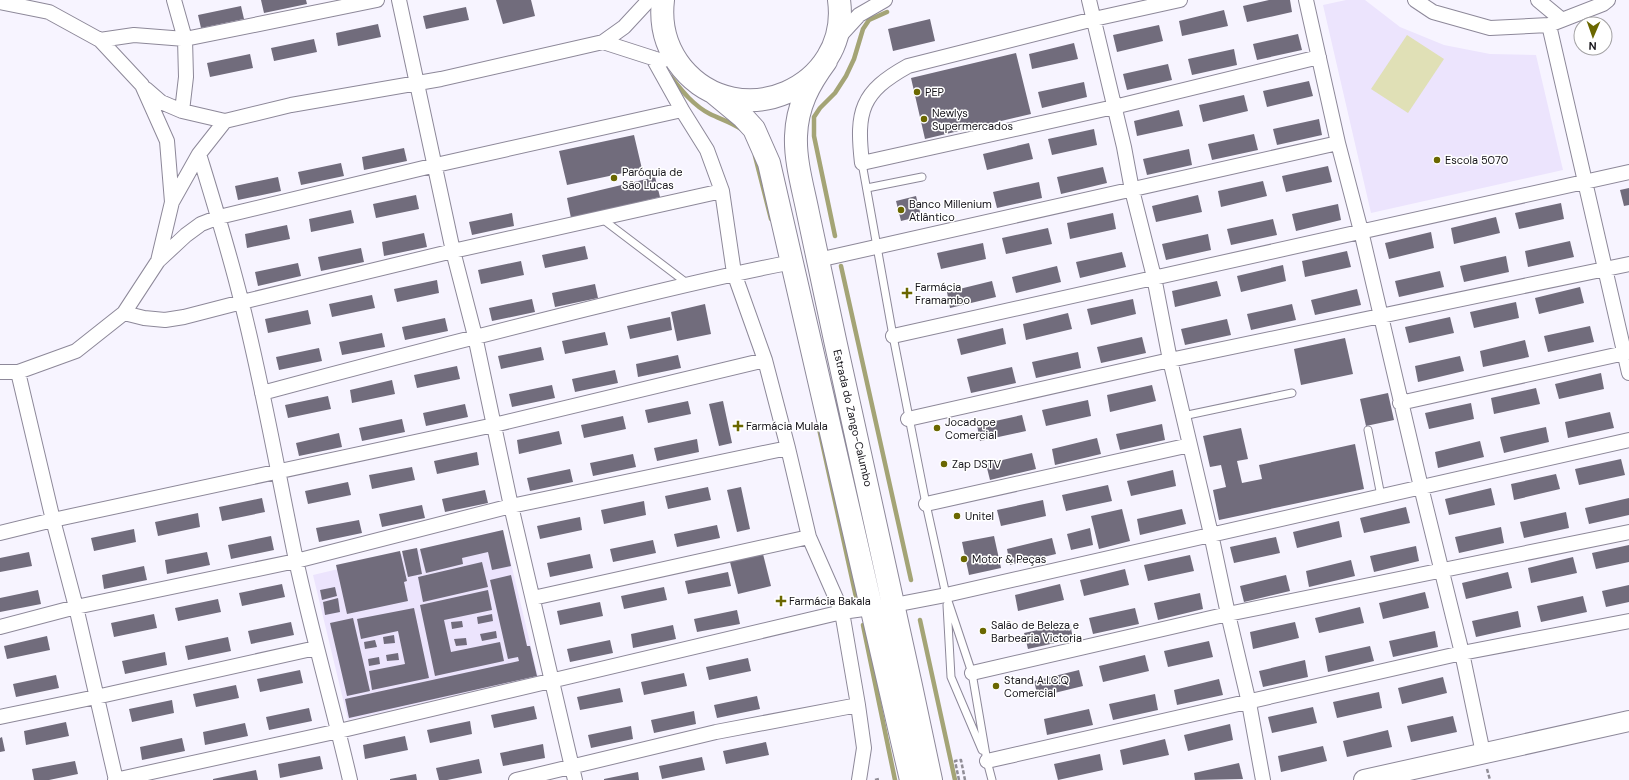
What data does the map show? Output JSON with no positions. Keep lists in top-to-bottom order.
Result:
{
  "streets": {
    "main road": ["Estrada do Zango-Calumbo"]
  },
  "places": {
    "other": [
      "PEP",
      "Newlys Supermercados",
      "Escola 5070",
      "Paróquia de São Lucas",
      "Banco Millenium Atlântico",
      "Jocadope Comercial",
      "Zap DSTV",
      "Unitel",
      "Motor & Peças",
      "Salão de Beleza e Barbearia Victoria",
      "Stand A.I.C.Q Comercial"
    ],
    "health": ["Farmácia Framambo", "Farmácia Mulala", "Farmácia Bakala"]
  },
  "north": "bottom"
}
